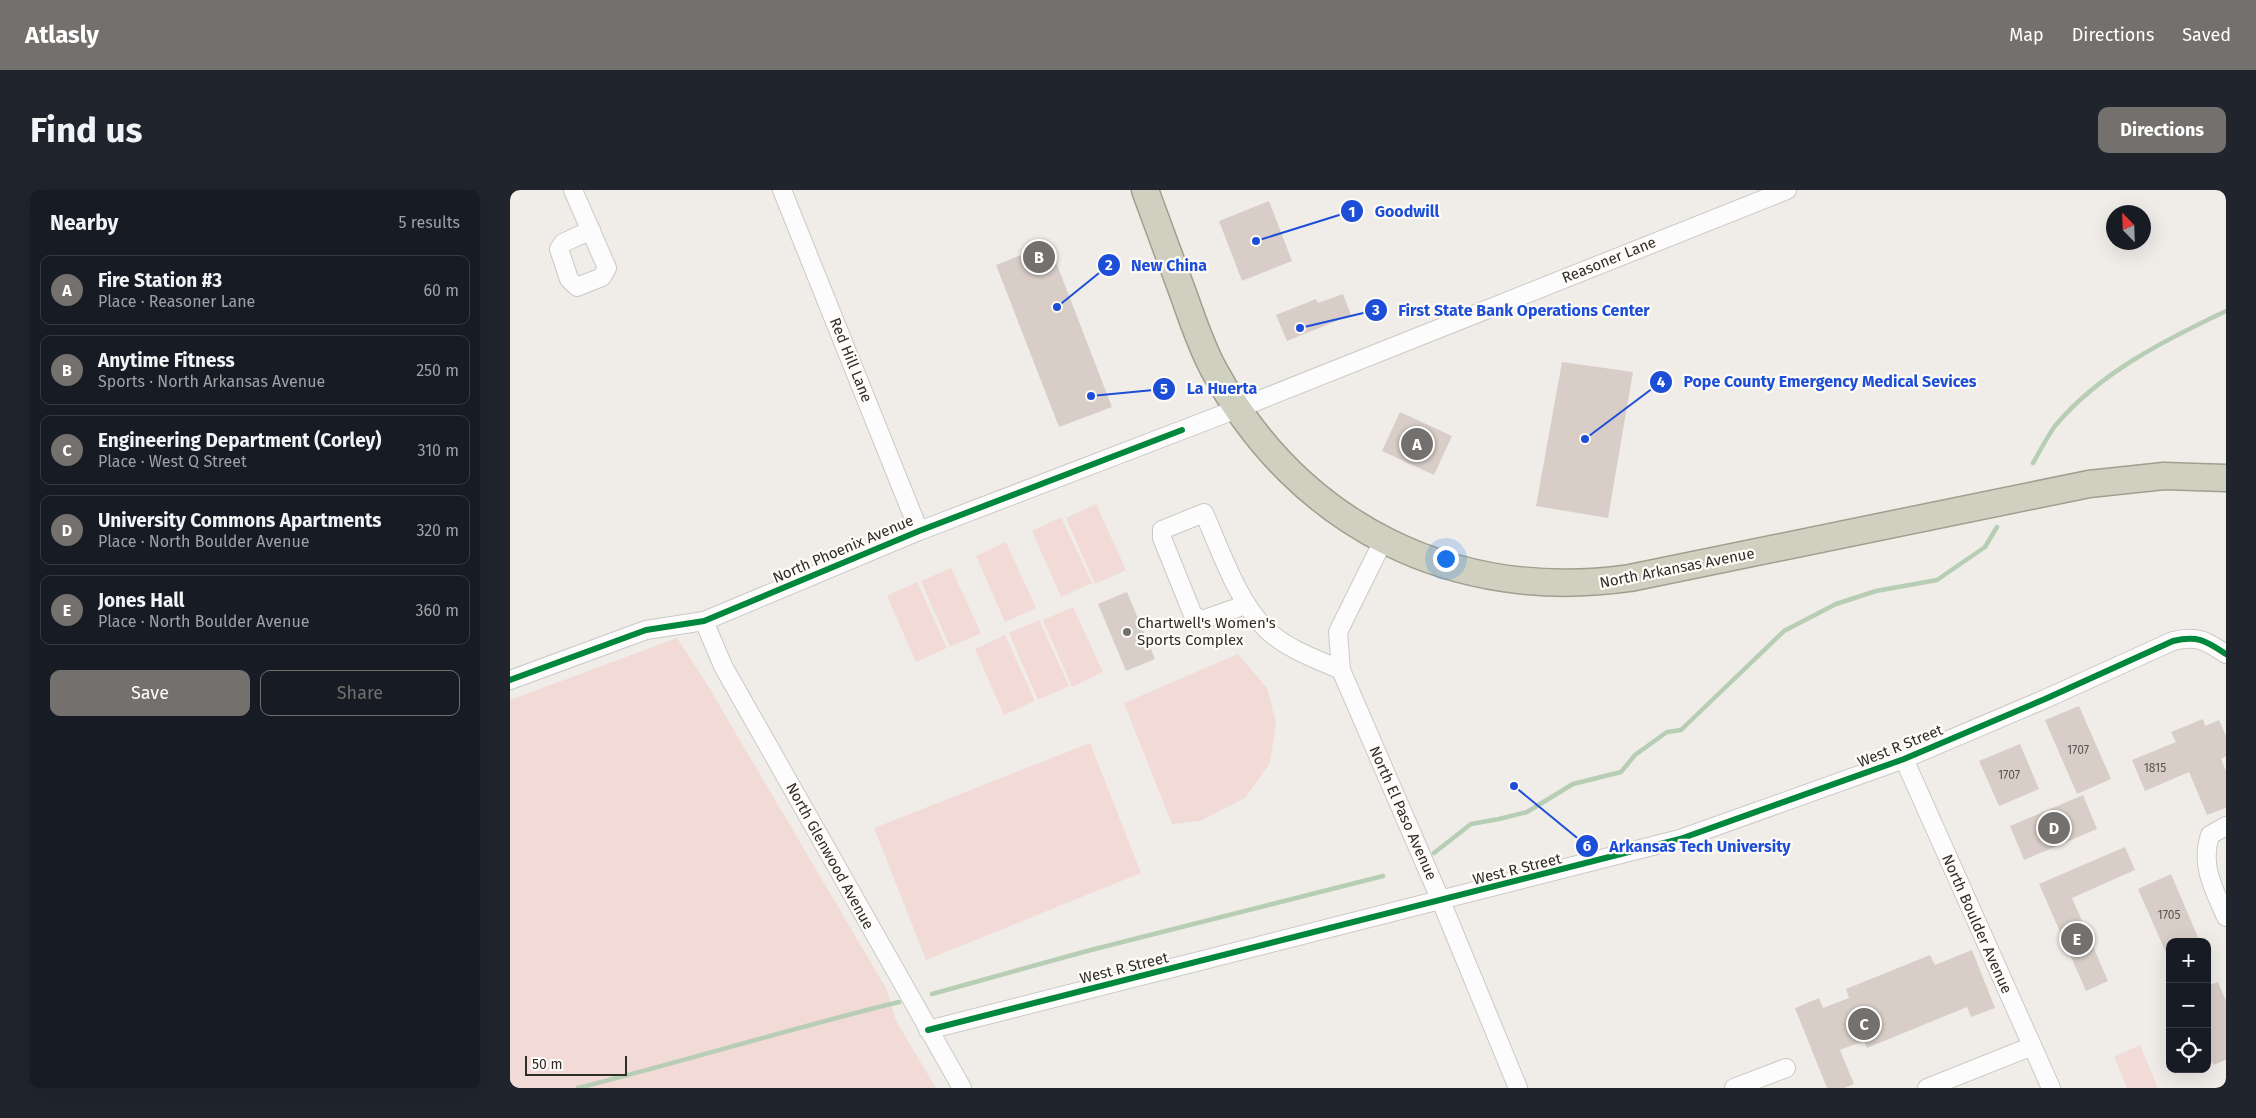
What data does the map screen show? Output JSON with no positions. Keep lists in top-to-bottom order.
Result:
{
  "streets": {
    "highway": ["North Arkansas Avenue"],
    "street": [
      "Reasoner Lane",
      "Red Hill Lane",
      "North Phoenix Avenue",
      "West R Street",
      "North El Paso Avenue",
      "North Glenwood Avenue",
      "North Boulder Avenue"
    ]
  },
  "crossings": [
    ["Reasoner Lane", "North Phoenix Avenue"],
    ["Reasoner Lane", "North Arkansas Avenue"],
    ["Red Hill Lane", "North Phoenix Avenue"],
    ["North Phoenix Avenue", "North Arkansas Avenue"],
    ["North Phoenix Avenue", "North Glenwood Avenue"],
    ["North Arkansas Avenue", "North El Paso Avenue"],
    ["West R Street", "North El Paso Avenue"],
    ["West R Street", "North Glenwood Avenue"],
    ["West R Street", "North Boulder Avenue"]
  ],
  "places": [
    "Goodwill",
    "New China",
    "First State Bank Operations Center",
    "La Huerta",
    "Pope County Emergency Medical Sevices",
    "Chartwell's Women's Sports Complex",
    "Arkansas Tech University"
  ],
  "house_numbers": [
    "1707",
    "1815",
    "1707",
    "1705"
  ],
  "scale_bar": "50 m",
  "north": "top left",
  "page": {
    "header": "Atlasly",
    "nav": ["Map", "Directions", "Saved"],
    "buttons": [
      "Directions",
      ["Save", "Share"]
    ],
    "title": "Find us",
    "heading": ["Nearby", "5 results"],
    "pins": [
      "B",
      "A",
      "D",
      "E",
      "C"
    ],
    "list": [
      {
        "mark": "A",
        "name": "Fire Station #3",
        "note": "Place · Reasoner Lane",
        "value": "60 m"
      },
      {
        "mark": "B",
        "name": "Anytime Fitness",
        "note": "Sports · North Arkansas Avenue",
        "value": "250 m"
      },
      {
        "mark": "C",
        "name": "Engineering Department (Corley)",
        "note": "Place · West Q Street",
        "value": "310 m"
      },
      {
        "mark": "D",
        "name": "University Commons Apartments",
        "note": "Place · North Boulder Avenue",
        "value": "320 m"
      },
      {
        "mark": "E",
        "name": "Jones Hall",
        "note": "Place · North Boulder Avenue",
        "value": "360 m"
      }
    ],
    "map_buttons": ["+", "−"],
    "scale": "50 m"
  }
}
